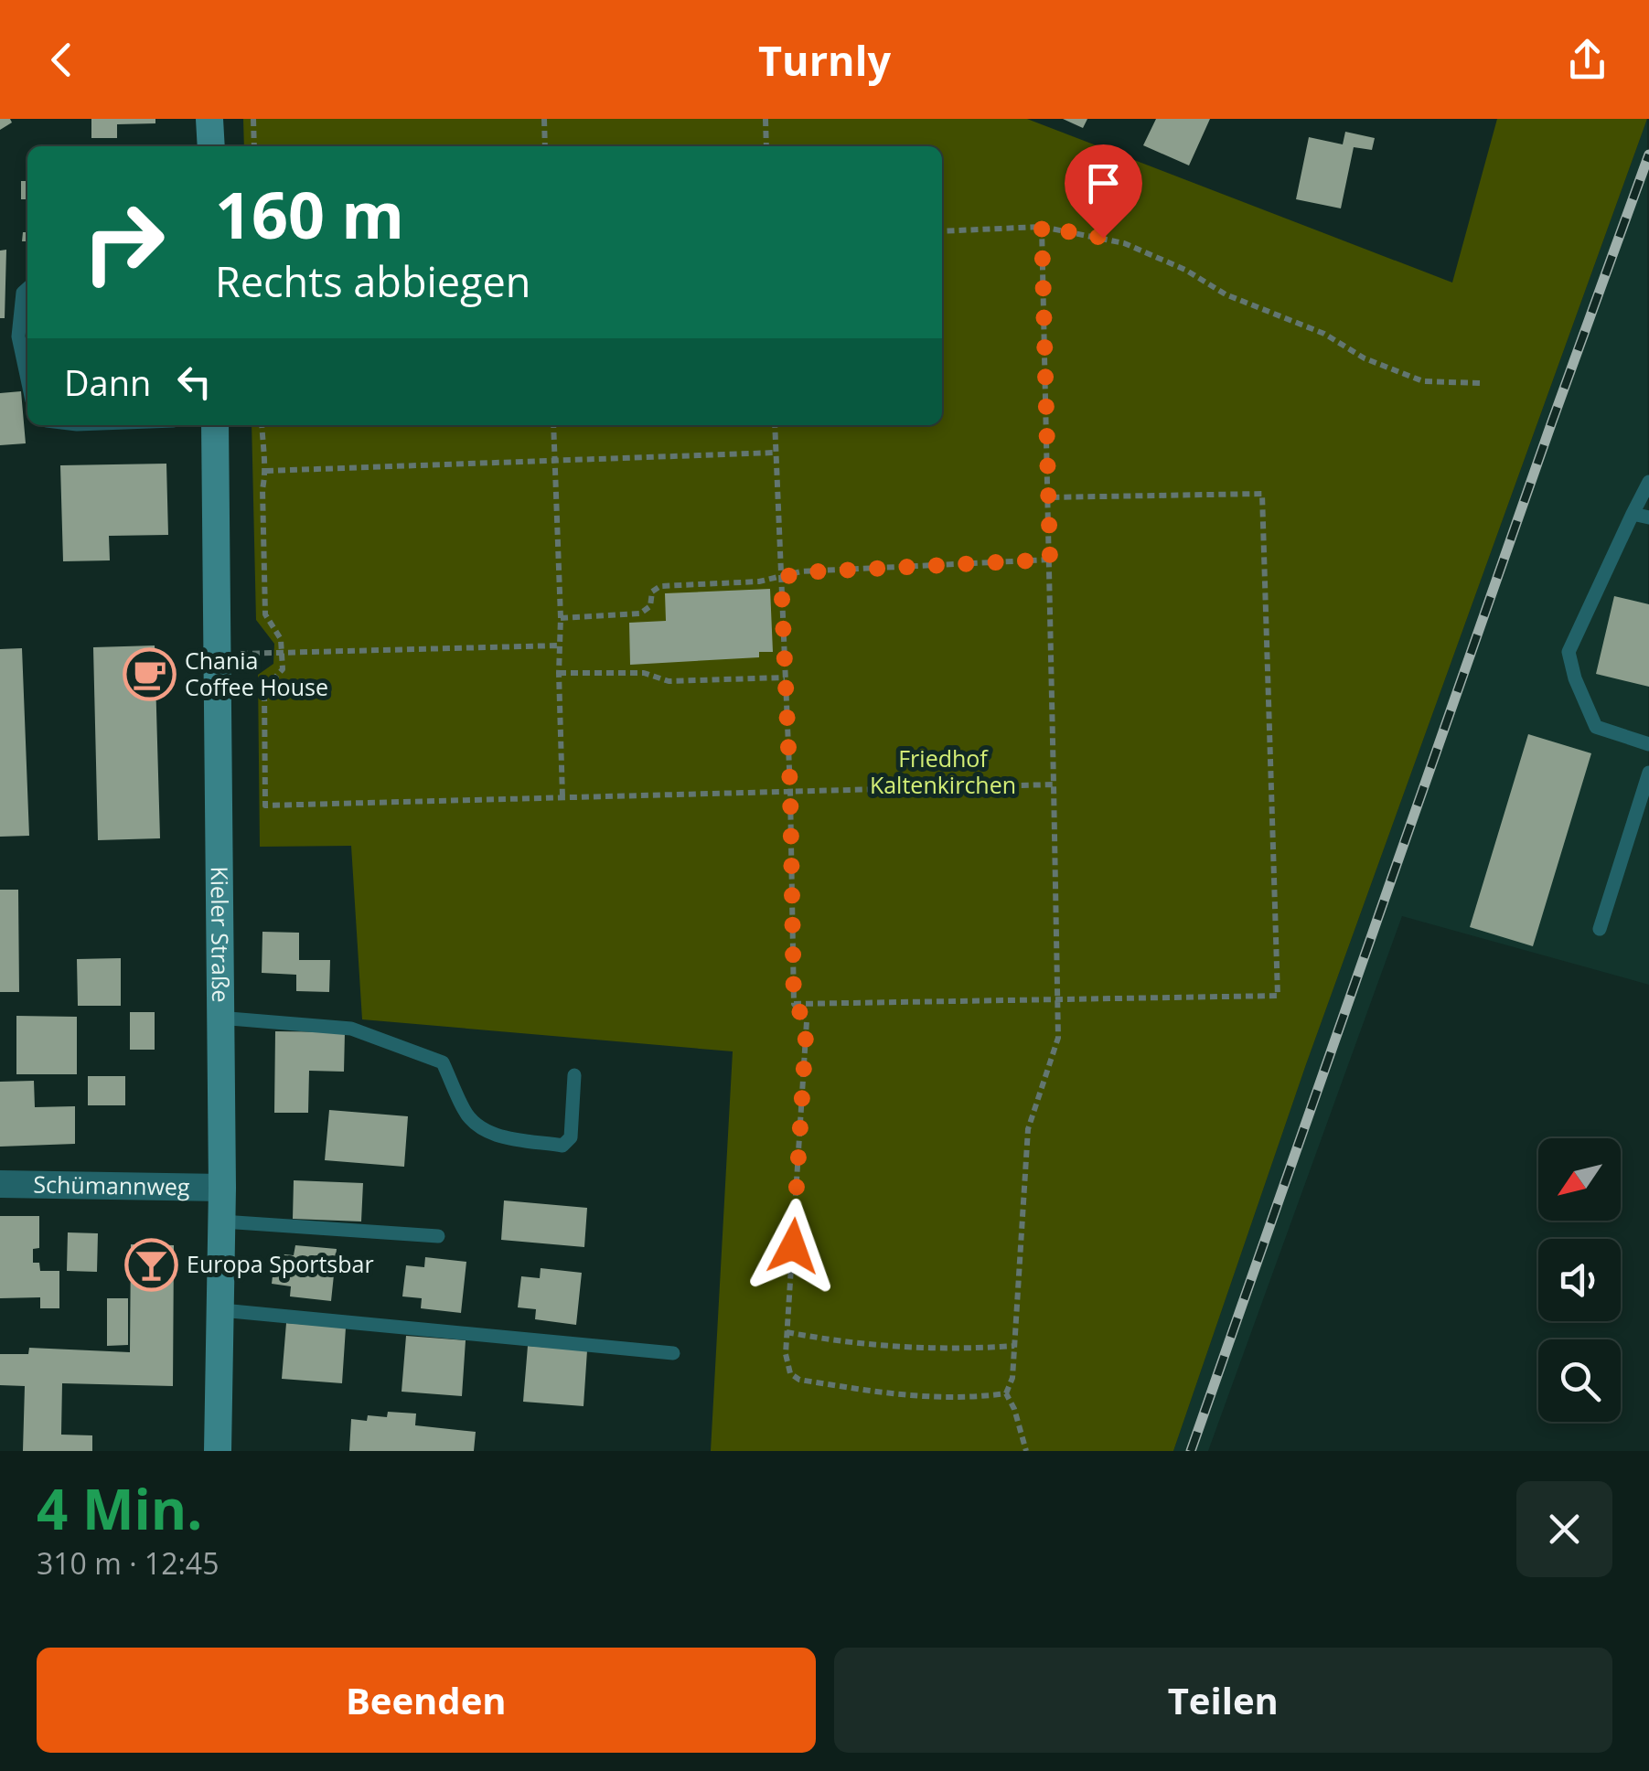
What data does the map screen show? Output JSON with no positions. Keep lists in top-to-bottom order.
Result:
{
  "streets": {
    "main road": ["Kieler Straße"],
    "street": ["Schümannweg"]
  },
  "crossings": [
    ["Kieler Straße", "Schümannweg"]
  ],
  "parks": ["Friedhof Kaltenkirchen"],
  "places": {
    "cafe": ["Chania Coffee House"],
    "bar": ["Europa Sportsbar"]
  },
  "north": "bottom left",
  "page": {
    "header": "Turnly",
    "turn": ["160 m", "Rechts abbiegen"],
    "then": "Dann",
    "heading": ["4 Min.", "310 m · 12:45"],
    "buttons": ["Beenden", "Teilen"]
  }
}
